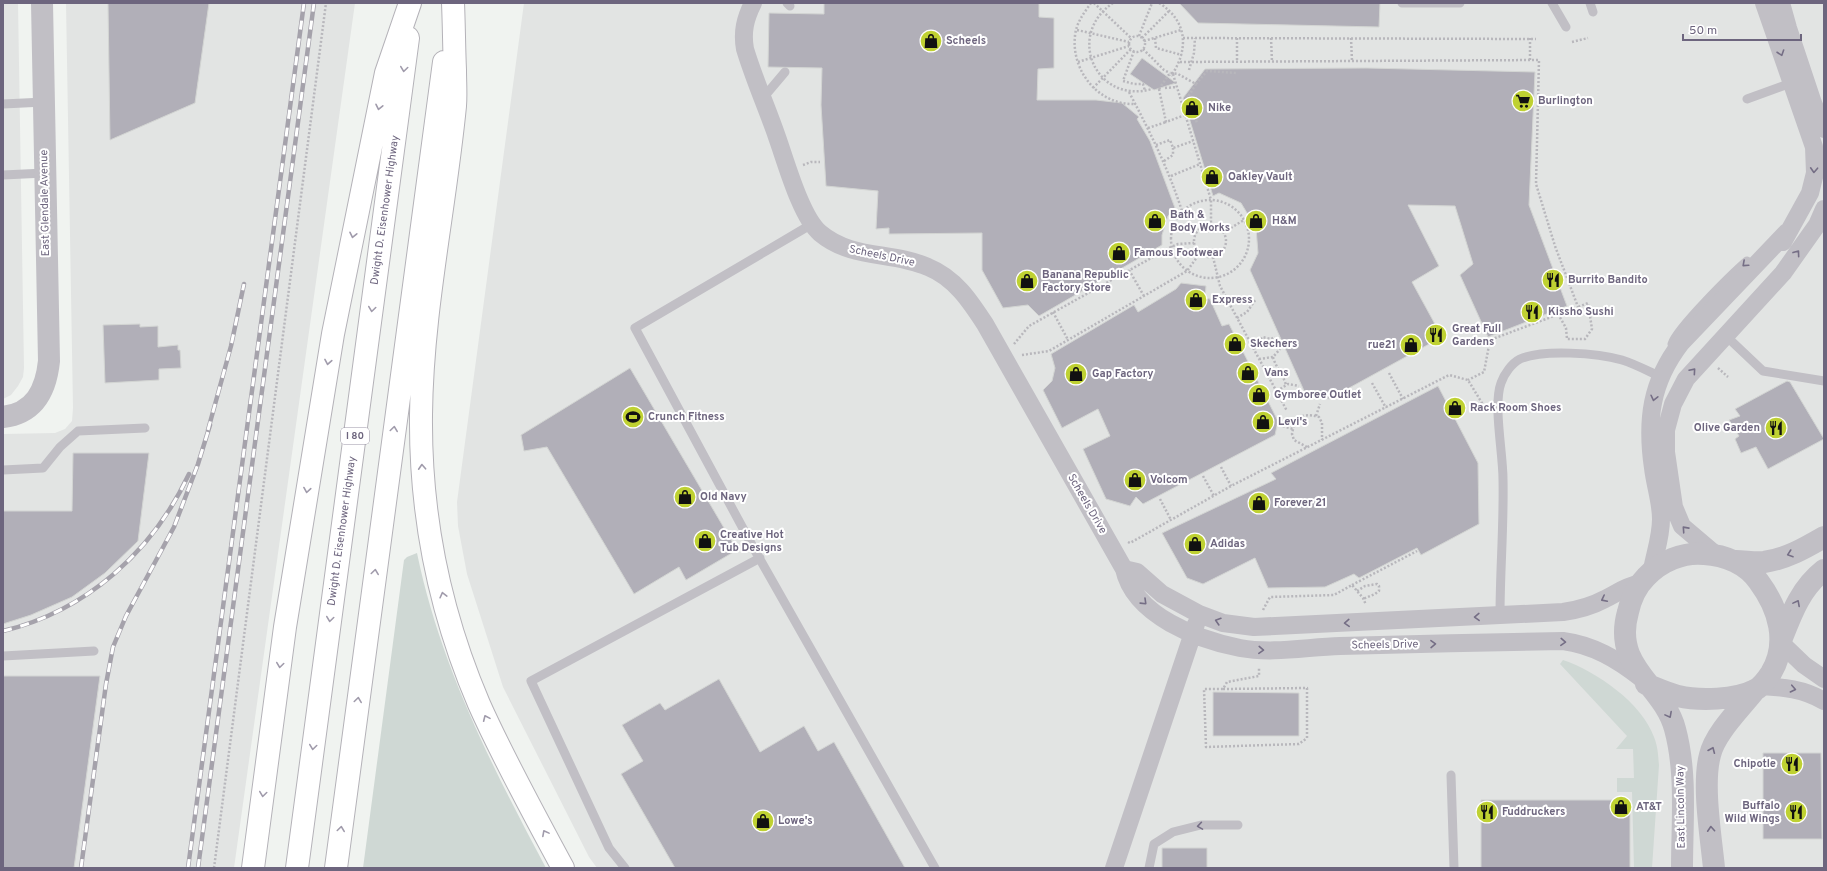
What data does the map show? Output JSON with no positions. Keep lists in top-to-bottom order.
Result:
{
  "streets": {
    "highway": ["Dwight D. Eisenhower Highway", "I 80"],
    "street": ["East Glendale Avenue", "Scheels Drive", "East Lincoln Way"]
  },
  "crossings": [
    ["Scheels Drive", "East Lincoln Way"]
  ],
  "one_way": ["East Lincoln Way"],
  "places": {
    "shop": [
      "Scheels",
      "Nike",
      "Oakley Vault",
      "Bath & Body Works",
      "H&M",
      "Famous Footwear",
      "Banana Republic Factory Store",
      "Express",
      "Skechers",
      "rue21",
      "Vans",
      "Gap Factory",
      "Gymboree Outlet",
      "Rack Room Shoes",
      "Levi's",
      "Volcom",
      "Old Navy",
      "Forever 21",
      "Creative Hot Tub Designs",
      "Adidas",
      "AT&T",
      "Lowe's"
    ],
    "supermarket": ["Burlington"],
    "restaurant": [
      "Burrito Bandito",
      "Kissho Sushi",
      "Great Full Gardens",
      "Olive Garden",
      "Chipotle",
      "Fuddruckers",
      "Buffalo Wild Wings"
    ],
    "sports": ["Crunch Fitness"]
  },
  "scale_bar": "50 m"
}
